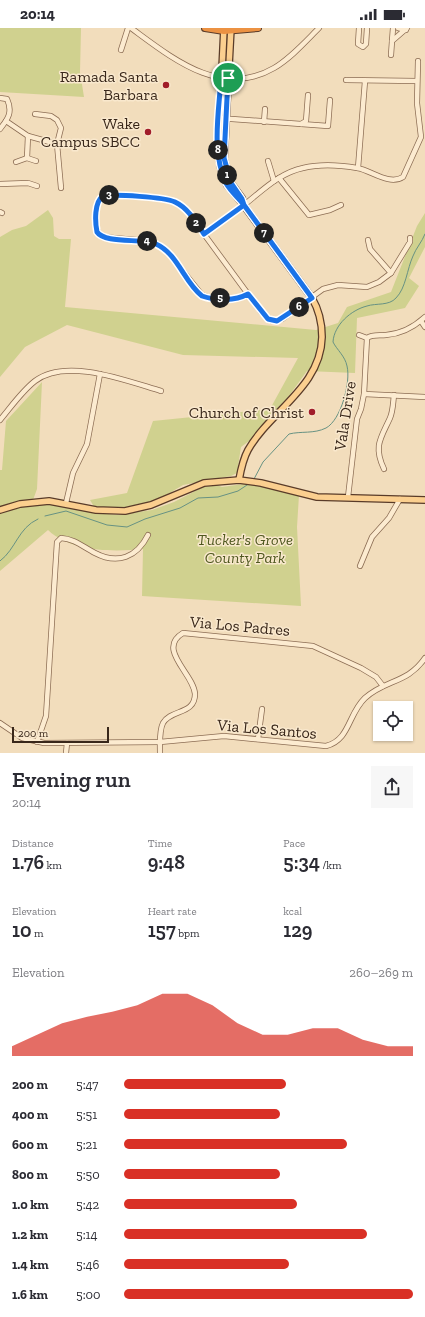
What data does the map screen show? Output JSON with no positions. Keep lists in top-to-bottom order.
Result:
{
  "streets": {
    "street": ["Vala Drive", "Via Los Padres", "Via Los Santos"]
  },
  "crossings": [
    ["Via Los Padres", "Via Los Santos"]
  ],
  "parks": ["Tucker's Grove County Park"],
  "places": ["Ramada Santa Barbara", "Wake Campus SBCC", "Church of Christ"],
  "scale_bar": "200 m",
  "page": {
    "status": "20:14",
    "pins": [
      "8",
      "1",
      "3",
      "2",
      "7",
      "4",
      "5",
      "6"
    ],
    "scale": "200 m",
    "heading": ["Evening run", "20:14"],
    "stats": [
      ["Distance", "1.76 km"],
      ["Time", "9:48"],
      ["Pace", "5:34 /km"],
      ["Elevation", "10 m"],
      ["Heart rate", "157 bpm"],
      ["kcal", "129"]
    ],
    "chart": ["Elevation", "260–269 m"],
    "list": [
      {
        "name": "200 m",
        "note": "5:47"
      },
      {
        "name": "400 m",
        "note": "5:51"
      },
      {
        "name": "600 m",
        "note": "5:21"
      },
      {
        "name": "800 m",
        "note": "5:50"
      },
      {
        "name": "1.0 km",
        "note": "5:42"
      },
      {
        "name": "1.2 km",
        "note": "5:14"
      },
      {
        "name": "1.4 km",
        "note": "5:46"
      },
      {
        "name": "1.6 km",
        "note": "5:00"
      }
    ]
  }
}
